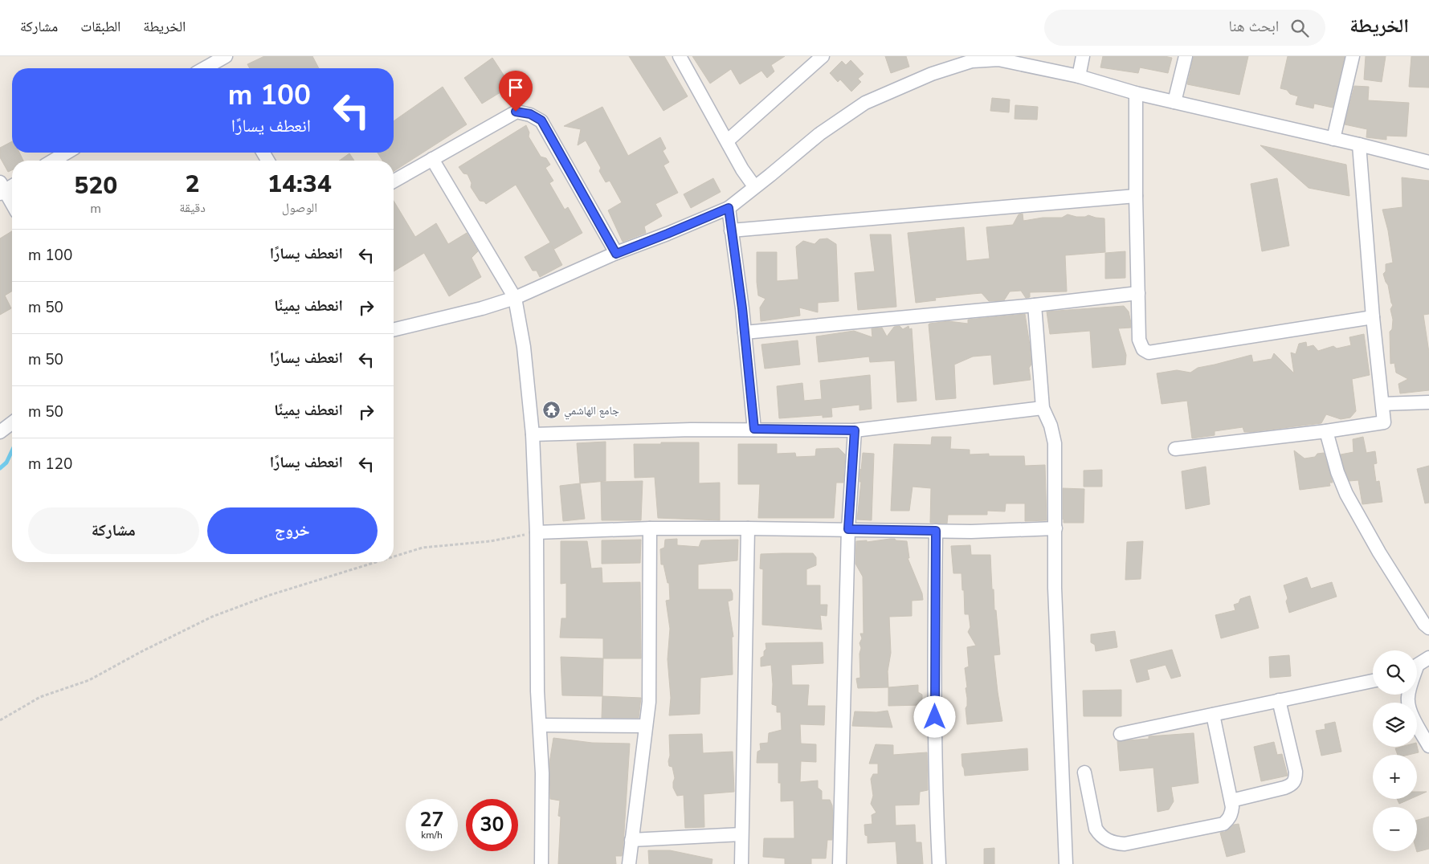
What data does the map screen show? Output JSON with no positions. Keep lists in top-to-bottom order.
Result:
{
  "places": {
    "temple": ["جامع الهاشمي"]
  },
  "page": {
    "header": "الخريطة",
    "search": "ابحث هنا",
    "nav": ["الخريطة", "الطبقات", "مشاركة"],
    "turn": ["100 m", "انعطف يسارًا"],
    "eta": [
      "14:34",
      "الوصول",
      "2",
      "دقيقة",
      "520",
      "m"
    ],
    "list": [
      {
        "name": "انعطف يسارًا",
        "value": "100 m"
      },
      {
        "name": "انعطف يمينًا",
        "value": "50 m"
      },
      {
        "name": "انعطف يسارًا",
        "value": "50 m"
      },
      {
        "name": "انعطف يمينًا",
        "value": "50 m"
      },
      {
        "name": "انعطف يسارًا",
        "value": "120 m"
      }
    ],
    "buttons": ["خروج", "مشاركة"],
    "map_buttons": ["+", "−"],
    "speed": "27 km/h",
    "limit": "30"
  }
}
